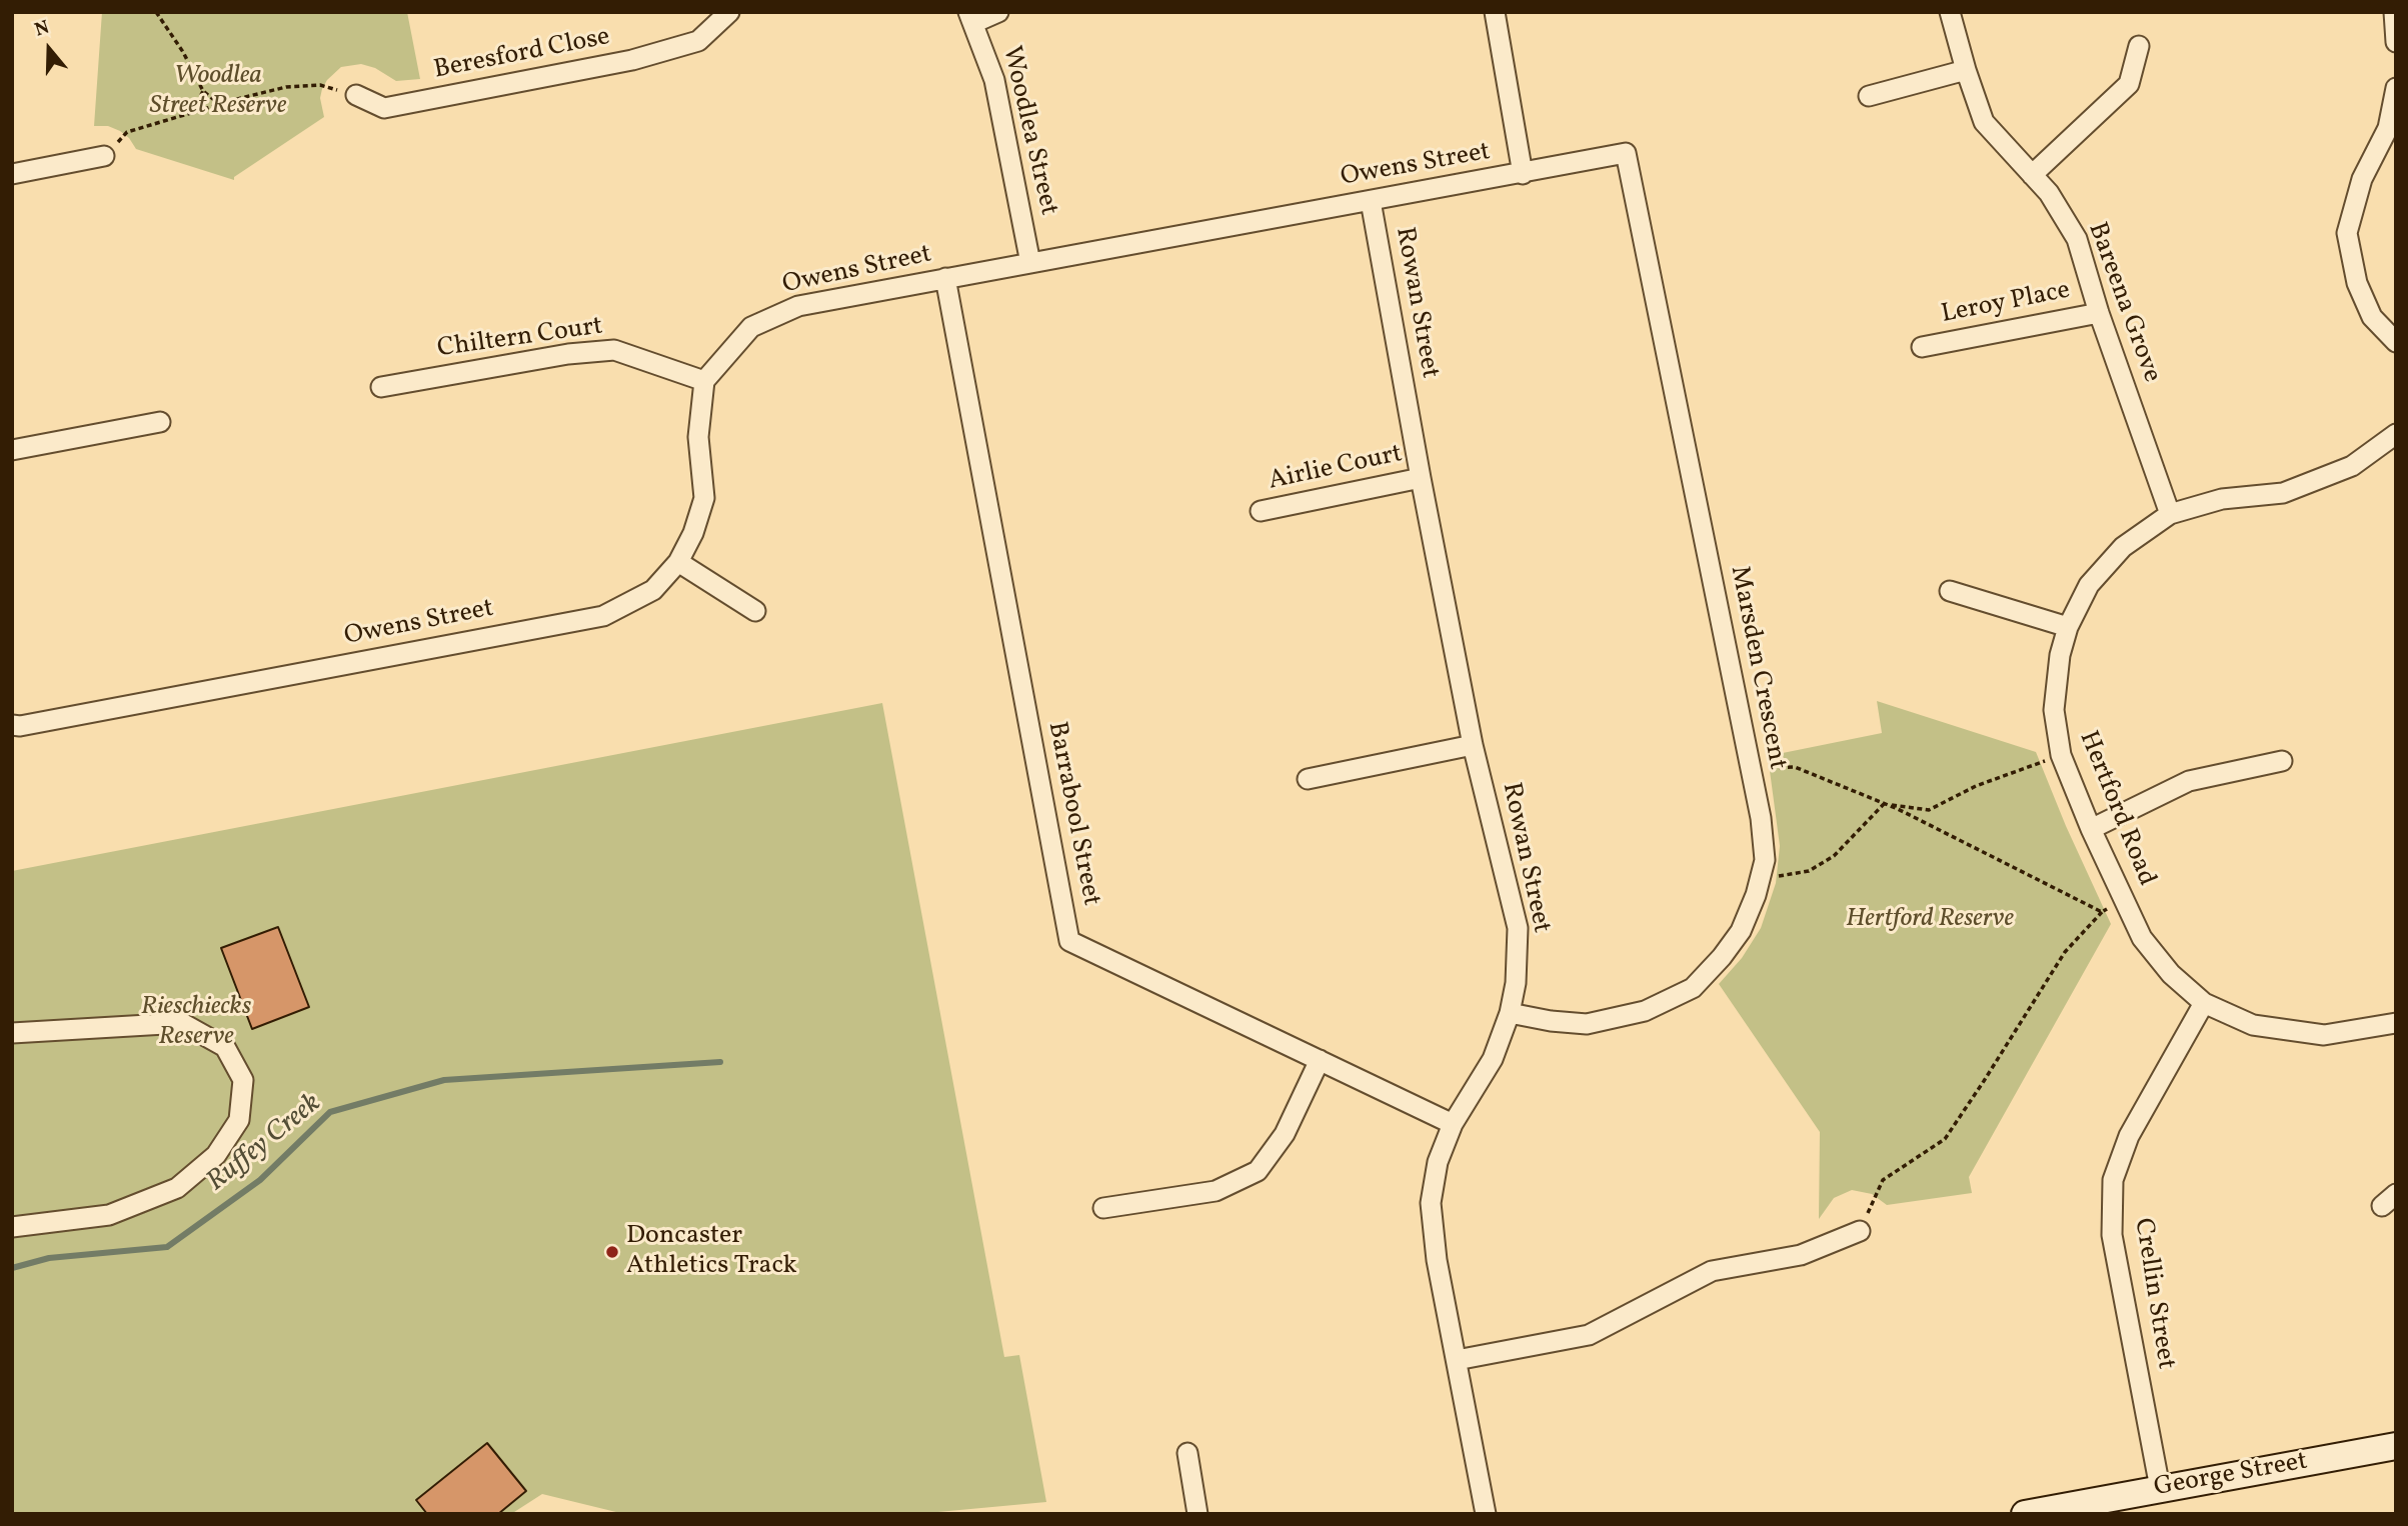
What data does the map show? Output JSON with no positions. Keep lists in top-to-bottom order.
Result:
{
  "streets": {
    "main road": ["George Street"],
    "street": [
      "Beresford Close",
      "Woodlea Street",
      "Owens Street",
      "Rowan Street",
      "Bareena Grove",
      "Leroy Place",
      "Chiltern Court",
      "Airlie Court",
      "Marsden Crescent",
      "Hertford Road",
      "Barrabool Street",
      "Crellin Street"
    ]
  },
  "crossings": [
    ["Woodlea Street", "Owens Street"],
    ["Owens Street", "Rowan Street"],
    ["Owens Street", "Chiltern Court"],
    ["Owens Street", "Marsden Crescent"],
    ["Owens Street", "Barrabool Street"],
    ["Rowan Street", "Airlie Court"],
    ["Rowan Street", "Marsden Crescent"],
    ["Rowan Street", "Barrabool Street"],
    ["Bareena Grove", "Leroy Place"],
    ["Bareena Grove", "Hertford Road"],
    ["Hertford Road", "Crellin Street"],
    ["Crellin Street", "George Street"]
  ],
  "water": ["Ruffey Creek"],
  "parks": ["Woodlea Street Reserve", "Hertford Reserve", "Rieschiecks Reserve"],
  "places": ["Doncaster Athletics Track"],
  "north": "top"
}
